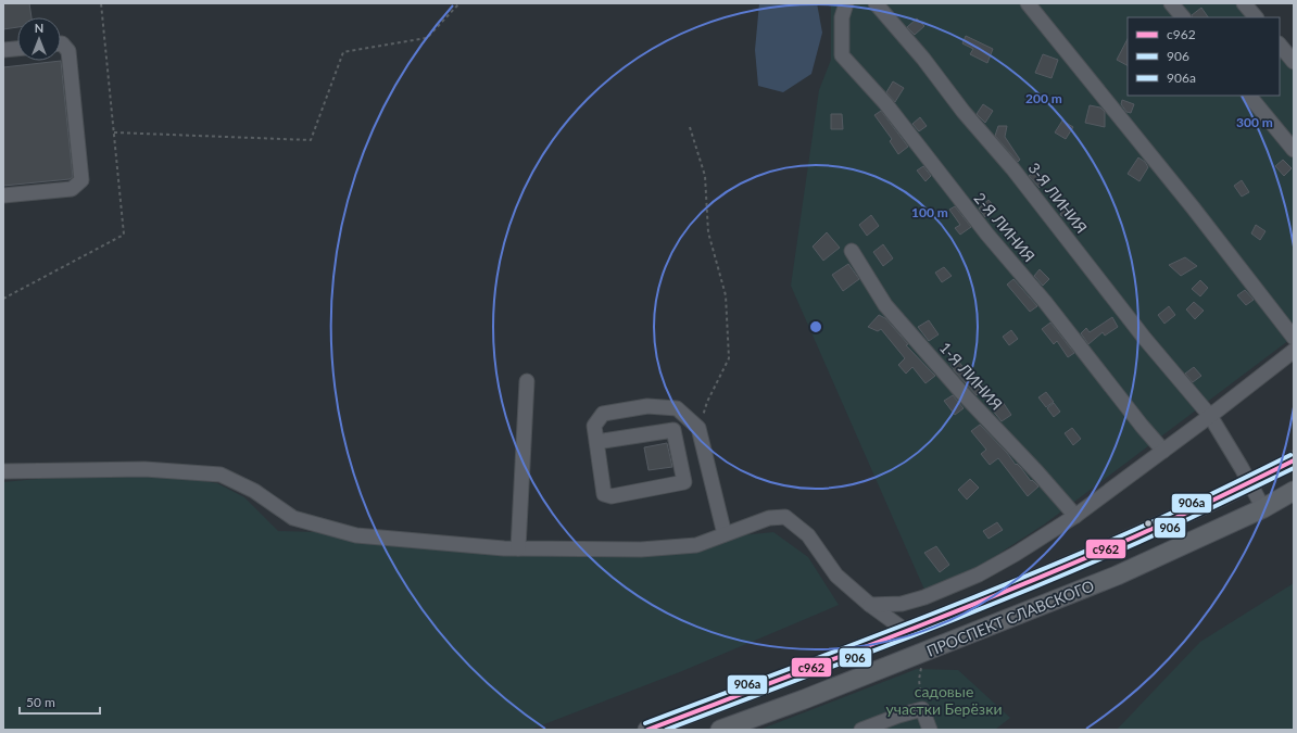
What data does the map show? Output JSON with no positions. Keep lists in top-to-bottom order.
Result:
{
  "streets": {
    "main road": ["ПРОСПЕКТ СЛАВСКОГО"],
    "street": ["3-Я ЛИНИЯ", "2-Я ЛИНИЯ", "1-Я ЛИНИЯ"]
  },
  "crossings": [
    ["3-Я ЛИНИЯ", "ПРОСПЕКТ СЛАВСКОГО"]
  ],
  "parks": ["садовые участки Берёзки"],
  "lines": ["transit line 906а", "transit line с962", "transit line 906"],
  "legend": ["с962", "906", "906а"],
  "scale_bar": "50 m",
  "north": "top",
  "rings": ["200 m", "300 m", "100 m"]
}
